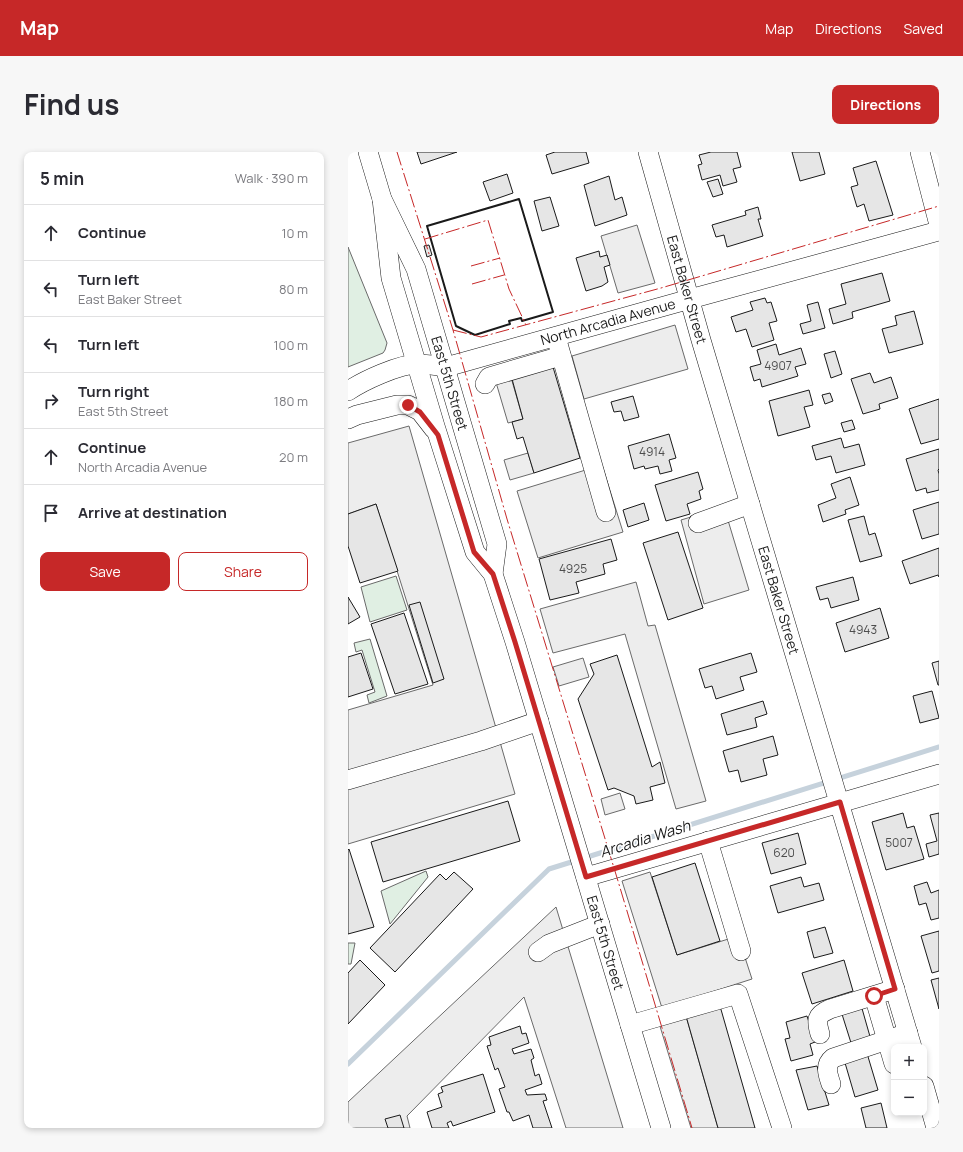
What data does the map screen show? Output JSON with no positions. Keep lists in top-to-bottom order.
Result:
{
  "streets": {
    "street": ["East Baker Street", "North Arcadia Avenue", "East 5th Street"]
  },
  "crossings": [
    ["East Baker Street", "North Arcadia Avenue"],
    ["North Arcadia Avenue", "East 5th Street"]
  ],
  "water": ["Arcadia Wash"],
  "house_numbers": [
    "4907",
    "4914",
    "4925",
    "4943",
    "5007",
    "620"
  ],
  "page": {
    "header": "Map",
    "nav": ["Map", "Directions", "Saved"],
    "title": "Find us",
    "buttons": [
      "Directions",
      ["Save", "Share"]
    ],
    "heading": ["5 min", "Walk · 390 m"],
    "list": [
      ["Continue", "10 m"],
      ["Turn left", "East Baker Street", "80 m"],
      ["Turn left", "100 m"],
      ["Turn right", "East 5th Street", "180 m"],
      ["Continue", "North Arcadia Avenue", "20 m"],
      "Arrive at destination"
    ],
    "map_buttons": ["+", "−"]
  }
}
